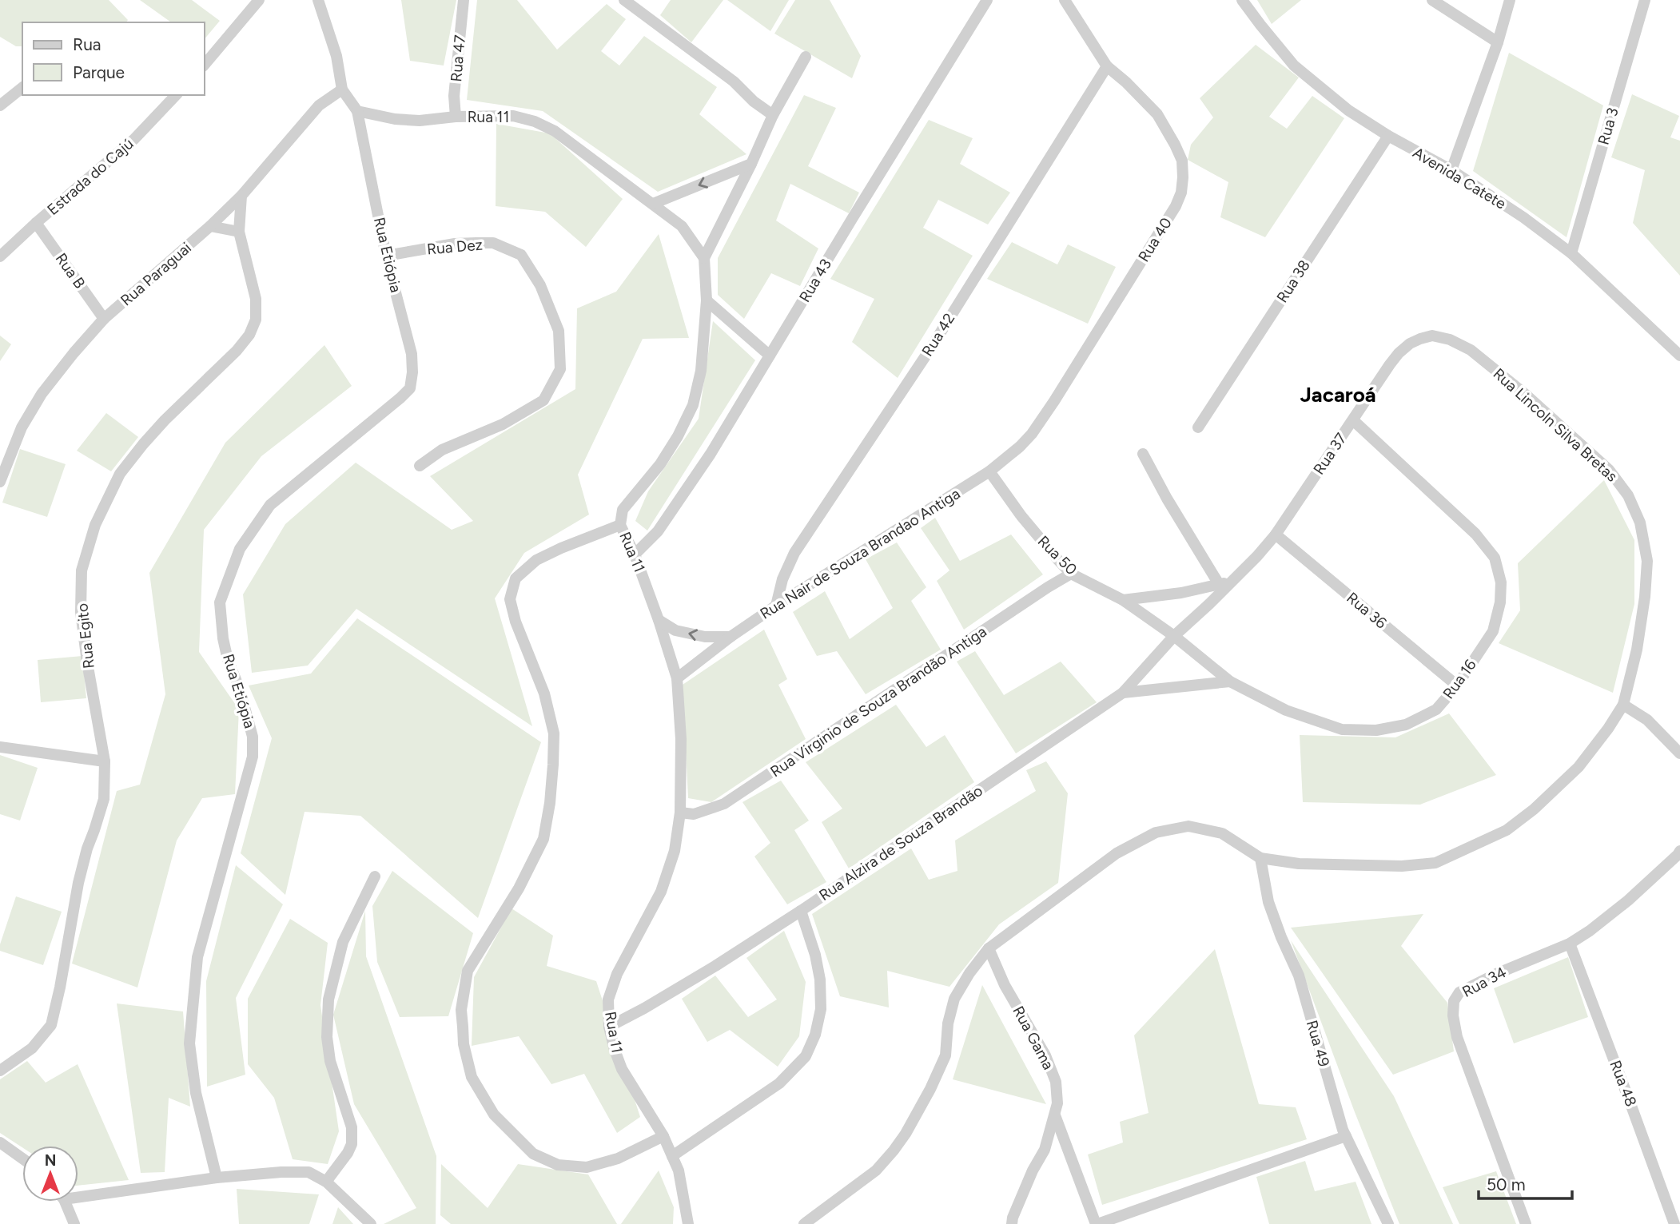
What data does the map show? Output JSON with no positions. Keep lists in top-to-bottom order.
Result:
{
  "streets": {
    "street": [
      "Rua 47",
      "Rua 11",
      "Rua 3",
      "Estrada do Cajú",
      "Avenida Catete",
      "Rua 40",
      "Rua Dez",
      "Rua Etiópia",
      "Rua B",
      "Rua Paraguai",
      "Rua 43",
      "Rua 38",
      "Rua 42",
      "Rua Lincoln Silva Bretas",
      "Rua 37",
      "Rua Nair de Souza Brandao Antiga",
      "Rua 50",
      "Rua 36",
      "Rua Egito",
      "Rua 16",
      "Rua Virginio de Souza Brandão Antiga",
      "Rua Alzira de Souza Brandão",
      "Rua 34",
      "Rua Gama",
      "Rua 49",
      "Rua 48"
    ]
  },
  "crossings": [
    ["Rua 47", "Rua 11"],
    ["Rua 11", "Rua Etiópia"],
    ["Rua 11", "Rua 43"],
    ["Rua 11", "Rua Nair de Souza Brandao Antiga"],
    ["Rua 11", "Rua Virginio de Souza Brandão Antiga"],
    ["Rua 11", "Rua Alzira de Souza Brandão"],
    ["Rua 3", "Avenida Catete"],
    ["Estrada do Cajú", "Rua B"],
    ["Avenida Catete", "Rua 38"],
    ["Rua 40", "Rua 42"],
    ["Rua 40", "Rua Nair de Souza Brandao Antiga"],
    ["Rua 40", "Rua 50"],
    ["Rua Dez", "Rua Etiópia"],
    ["Rua B", "Rua Paraguai"],
    ["Rua Paraguai", "Rua Egito"],
    ["Rua 42", "Rua Nair de Souza Brandao Antiga"],
    ["Rua Lincoln Silva Bretas", "Rua 37"],
    ["Rua Lincoln Silva Bretas", "Rua Gama"],
    ["Rua Lincoln Silva Bretas", "Rua 49"],
    ["Rua 37", "Rua 50"],
    ["Rua 37", "Rua 36"],
    ["Rua 37", "Rua 16"],
    ["Rua 37", "Rua Alzira de Souza Brandão"],
    ["Rua Nair de Souza Brandao Antiga", "Rua 50"],
    ["Rua 50", "Rua 16"],
    ["Rua 50", "Rua Virginio de Souza Brandão Antiga"],
    ["Rua 50", "Rua Alzira de Souza Brandão"],
    ["Rua 36", "Rua 16"],
    ["Rua 16", "Rua Alzira de Souza Brandão"],
    ["Rua 34", "Rua 48"]
  ],
  "districts": ["Jacaroá"],
  "legend": ["Rua", "Parque"],
  "scale_bar": "50 m",
  "north": "top"
}
